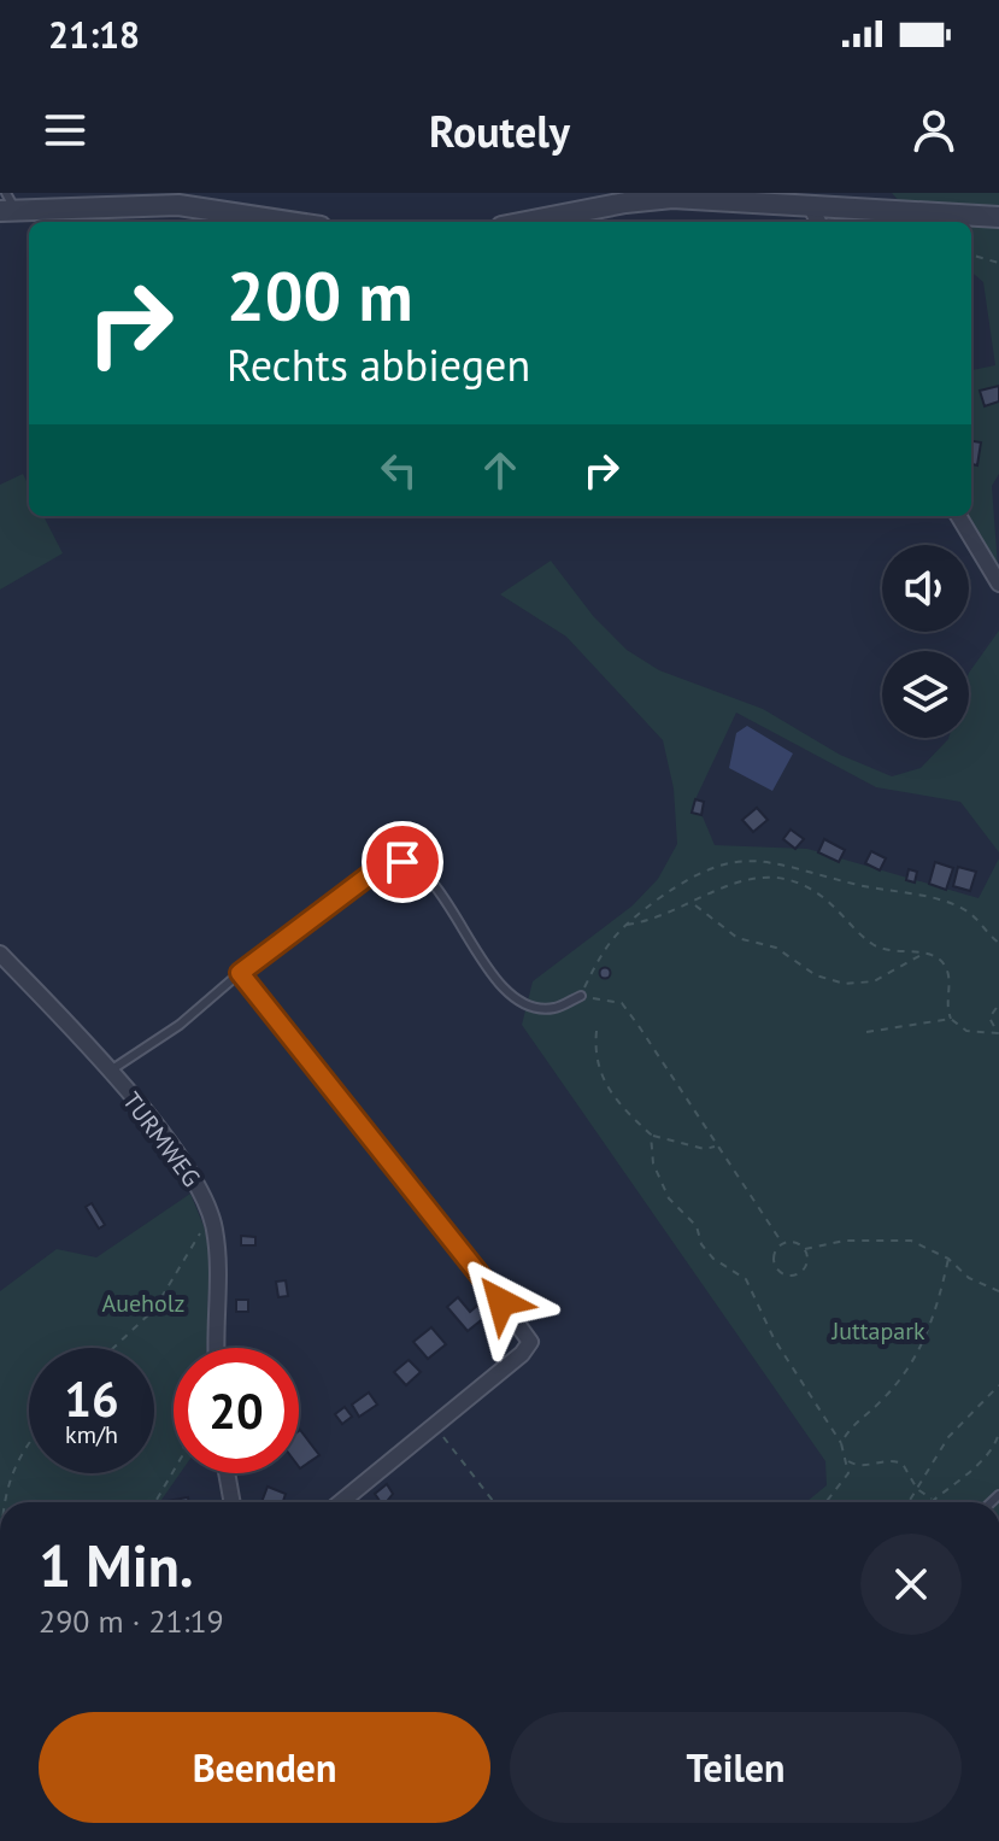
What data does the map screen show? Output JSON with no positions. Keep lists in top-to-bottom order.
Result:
{
  "streets": {
    "street": ["TURMWEG"]
  },
  "parks": ["Aueholz", "Juttapark"],
  "page": {
    "status": "21:18",
    "header": "Routely",
    "turn": ["200 m", "Rechts abbiegen"],
    "speed": "16 km/h",
    "limit": "20",
    "heading": ["1 Min.", "290 m · 21:19"],
    "buttons": ["Beenden", "Teilen"]
  }
}
